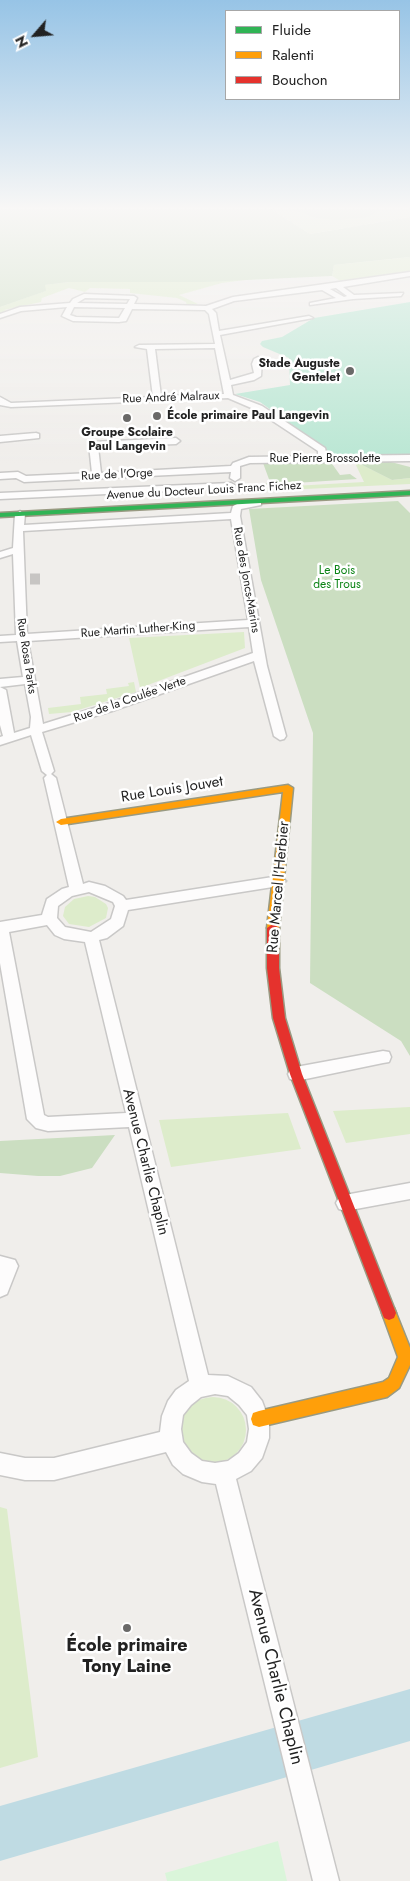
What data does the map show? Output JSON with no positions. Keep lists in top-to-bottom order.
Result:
{
  "streets": {
    "main road": ["Avenue du Docteur Louis Franc Fichez", "Rue Louis Jouvet", "Rue Marcel l'Herbier"],
    "street": [
      "Rue André Malraux",
      "Rue Pierre Brossolette",
      "Rue de l'Orge",
      "Rue des Joncs-Marins",
      "Rue Martin Luther-King",
      "Rue Rosa Parks",
      "Rue de la Coulée Verte",
      "Avenue Charlie Chaplin"
    ]
  },
  "crossings": [
    ["Rue André Malraux", "Rue Pierre Brossolette"],
    ["Rue Pierre Brossolette", "Rue de l'Orge"],
    ["Avenue du Docteur Louis Franc Fichez", "Rue des Joncs-Marins"],
    ["Avenue du Docteur Louis Franc Fichez", "Rue Rosa Parks"],
    ["Rue des Joncs-Marins", "Rue Martin Luther-King"],
    ["Rue des Joncs-Marins", "Rue de la Coulée Verte"],
    ["Rue Martin Luther-King", "Rue Rosa Parks"],
    ["Rue Rosa Parks", "Rue de la Coulée Verte"],
    ["Rue Louis Jouvet", "Rue Marcel l'Herbier"],
    ["Rue Marcel l'Herbier", "Avenue Charlie Chaplin"]
  ],
  "parks": ["Le Bois des Trous"],
  "places": [
    "Stade Auguste Gentelet",
    "École primaire Paul Langevin",
    "Groupe Scolaire Paul Langevin",
    "École primaire Tony Laine"
  ],
  "legend": ["Fluide", "Ralenti", "Bouchon"],
  "north": "bottom left"
}
